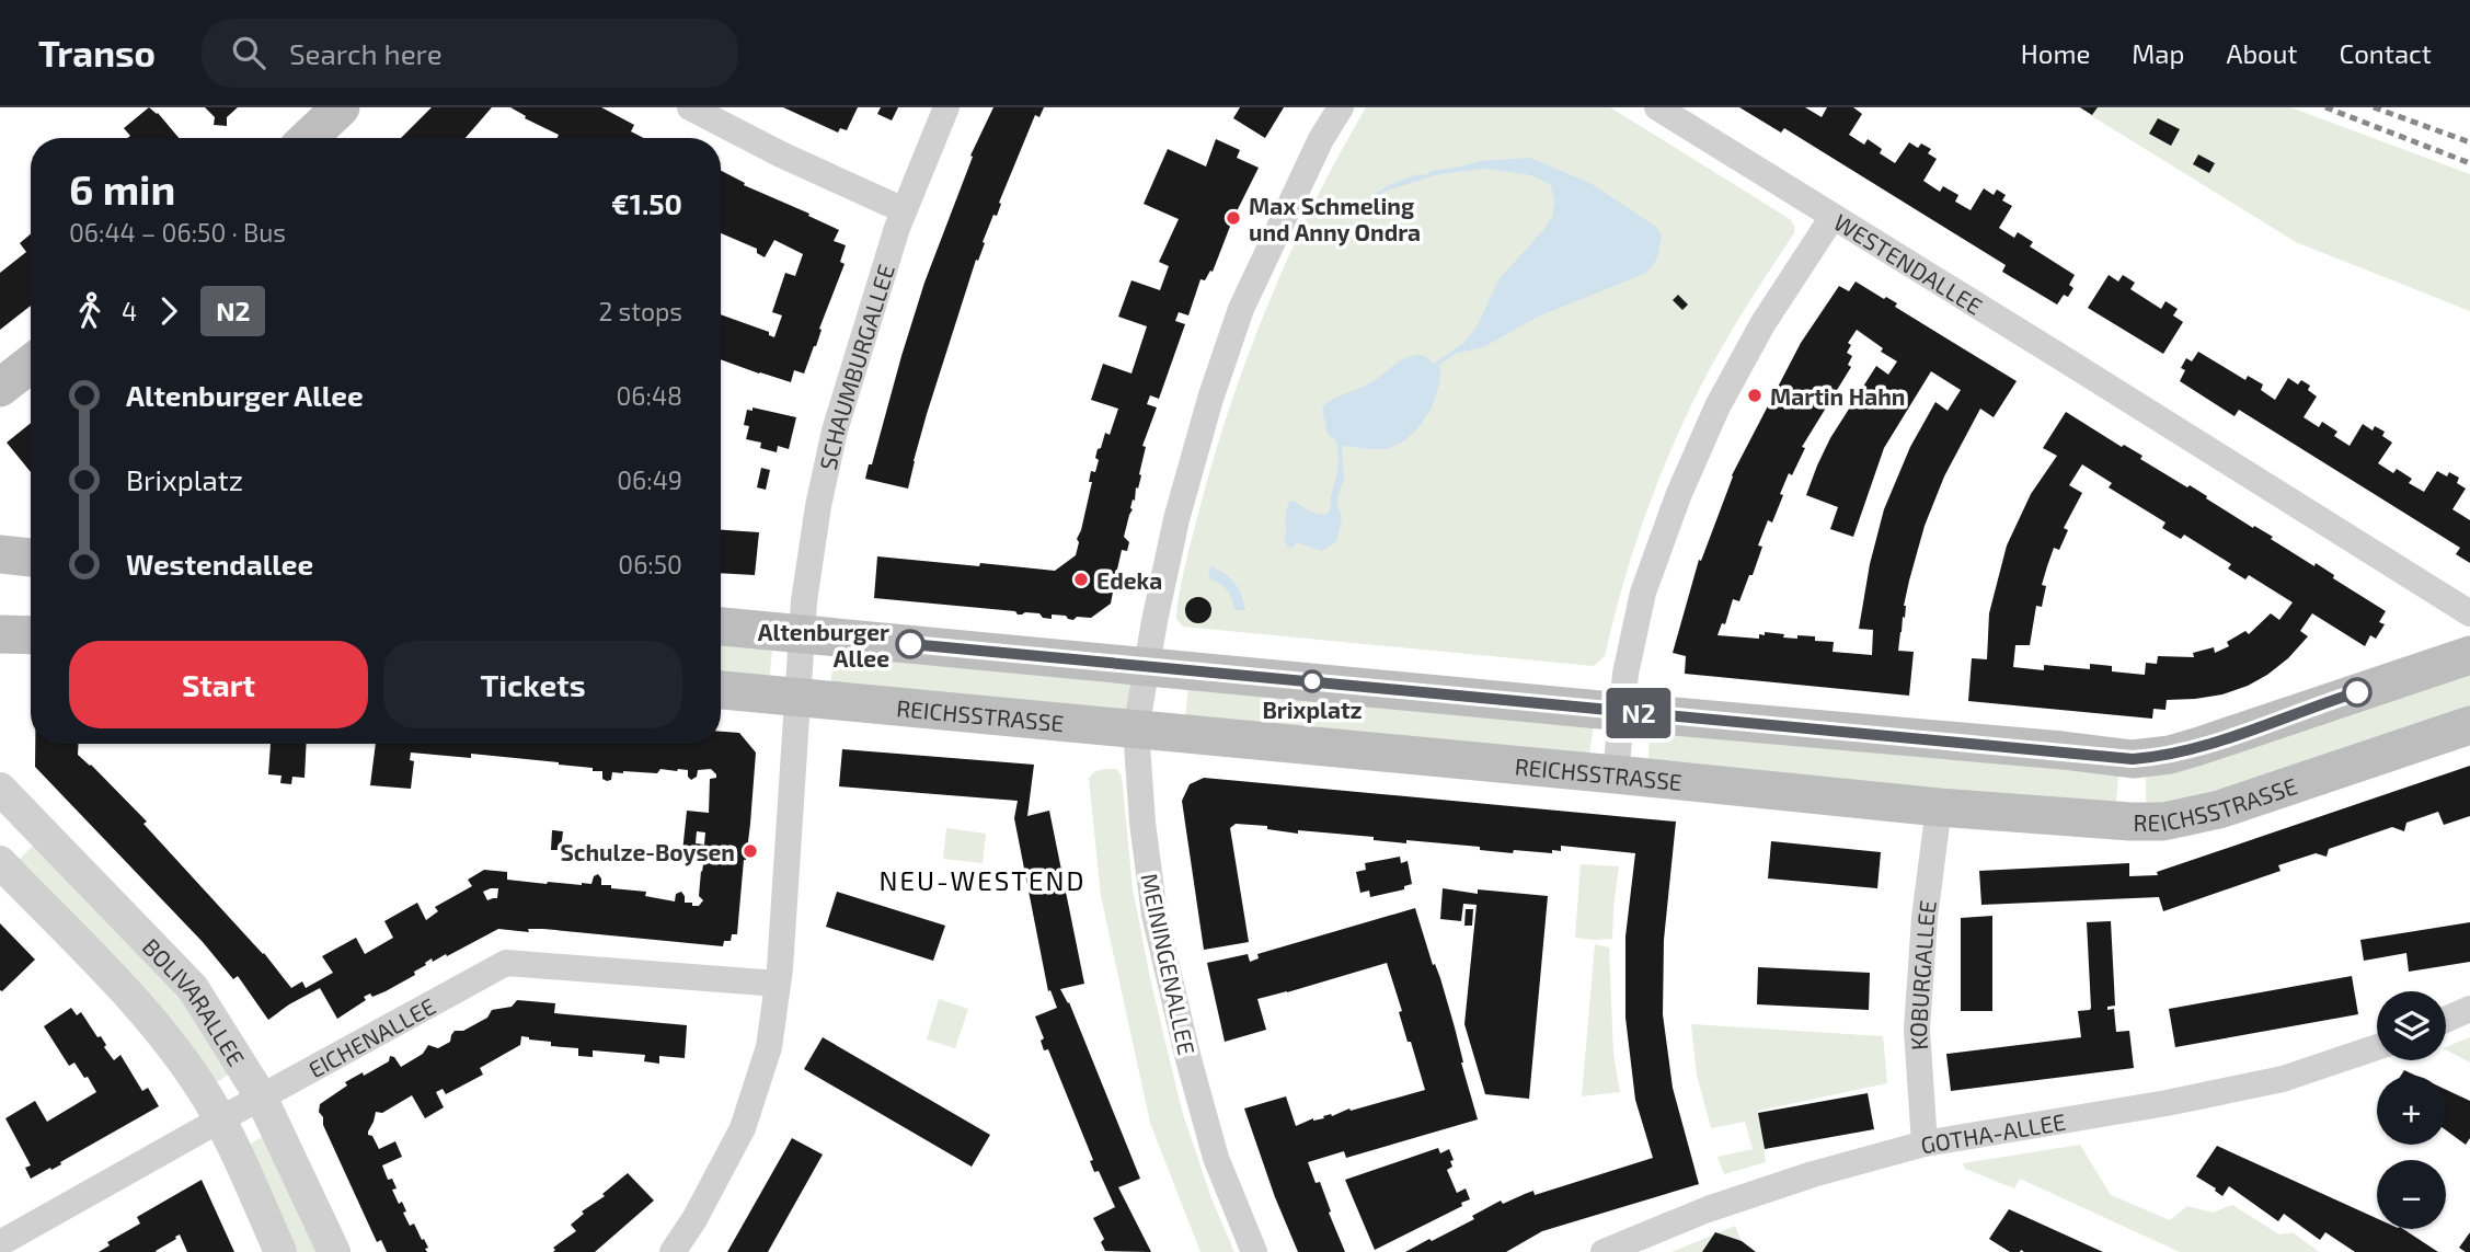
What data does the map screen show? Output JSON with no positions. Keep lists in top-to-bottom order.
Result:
{
  "streets": {
    "main road": ["REICHSSTRASSE"],
    "street": [
      "WESTENDALLEE",
      "SCHAUMBURGALLEE",
      "MEININGENALLEE",
      "KOBURGALLEE",
      "BOLIVARALLEE",
      "EICHENALLEE",
      "GOTHA-ALLEE"
    ]
  },
  "crossings": [
    ["SCHAUMBURGALLEE", "REICHSSTRASSE"],
    ["REICHSSTRASSE", "MEININGENALLEE"],
    ["REICHSSTRASSE", "KOBURGALLEE"],
    ["KOBURGALLEE", "GOTHA-ALLEE"],
    ["BOLIVARALLEE", "EICHENALLEE"]
  ],
  "districts": ["NEU-WESTEND"],
  "places": [
    "Max Schmeling und Anny Ondra",
    "Martin Hahn",
    "Edeka",
    "Altenburger Allee",
    "Brixplatz",
    "Schulze-Boysen"
  ],
  "lines": ["bus line N2"],
  "page": {
    "header": "Transo",
    "search": "Search here",
    "nav": [
      "Home",
      "Map",
      "About",
      "Contact"
    ],
    "on_map": "N2",
    "heading": ["6 min", "06:44 – 06:50 · Bus", "€1.50"],
    "legs": ["4", "N2", "2 stops"],
    "list": [
      {
        "name": "Altenburger Allee",
        "value": "06:48"
      },
      {
        "name": "Brixplatz",
        "value": "06:49"
      },
      {
        "name": "Westendallee",
        "value": "06:50"
      }
    ],
    "buttons": ["Start", "Tickets"],
    "map_buttons": ["+", "−"]
  }
}
